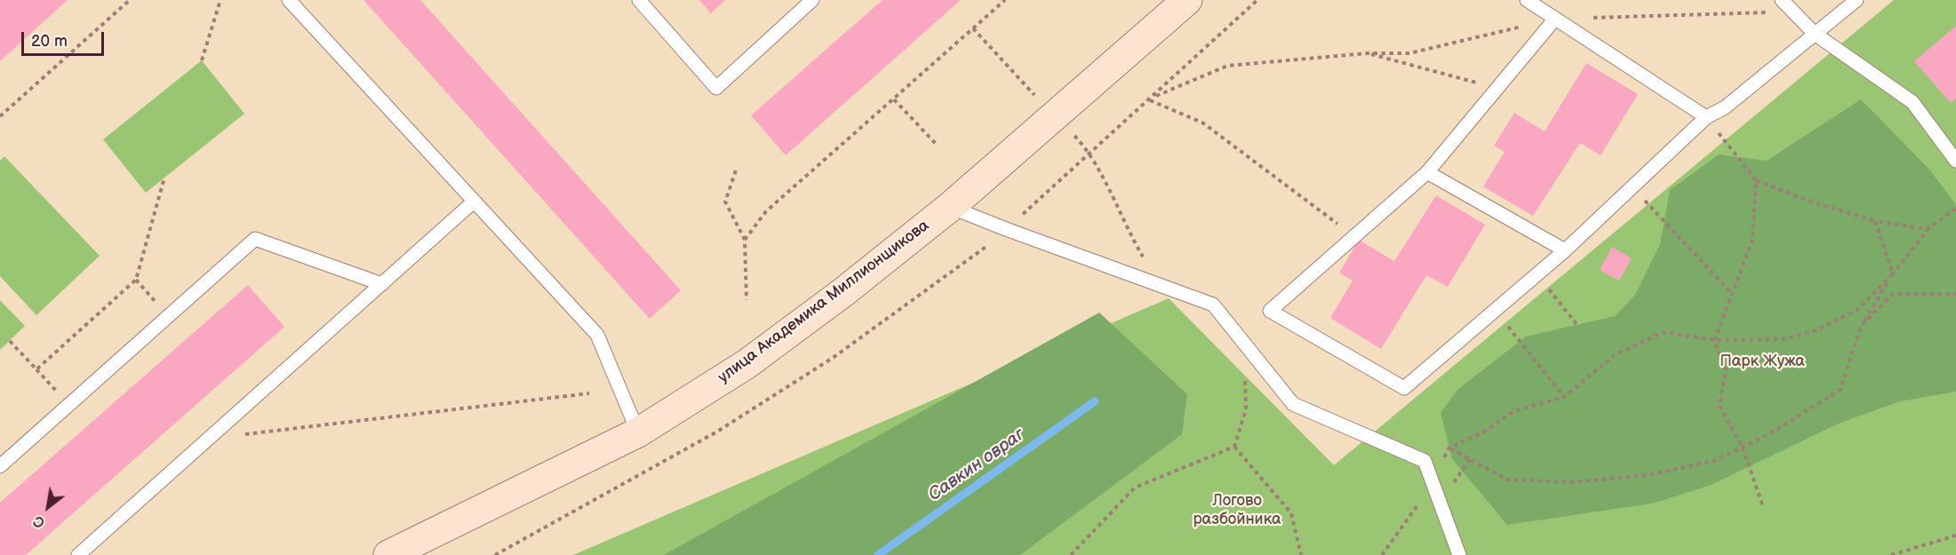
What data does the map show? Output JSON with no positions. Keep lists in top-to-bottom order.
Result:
{
  "streets": {
    "street": ["улица Академика Миллионщикова"]
  },
  "water": ["Савкин овраг"],
  "parks": ["Парк Жужа", "Логово разбойника"],
  "scale_bar": "20 m",
  "north": "bottom left"
}
